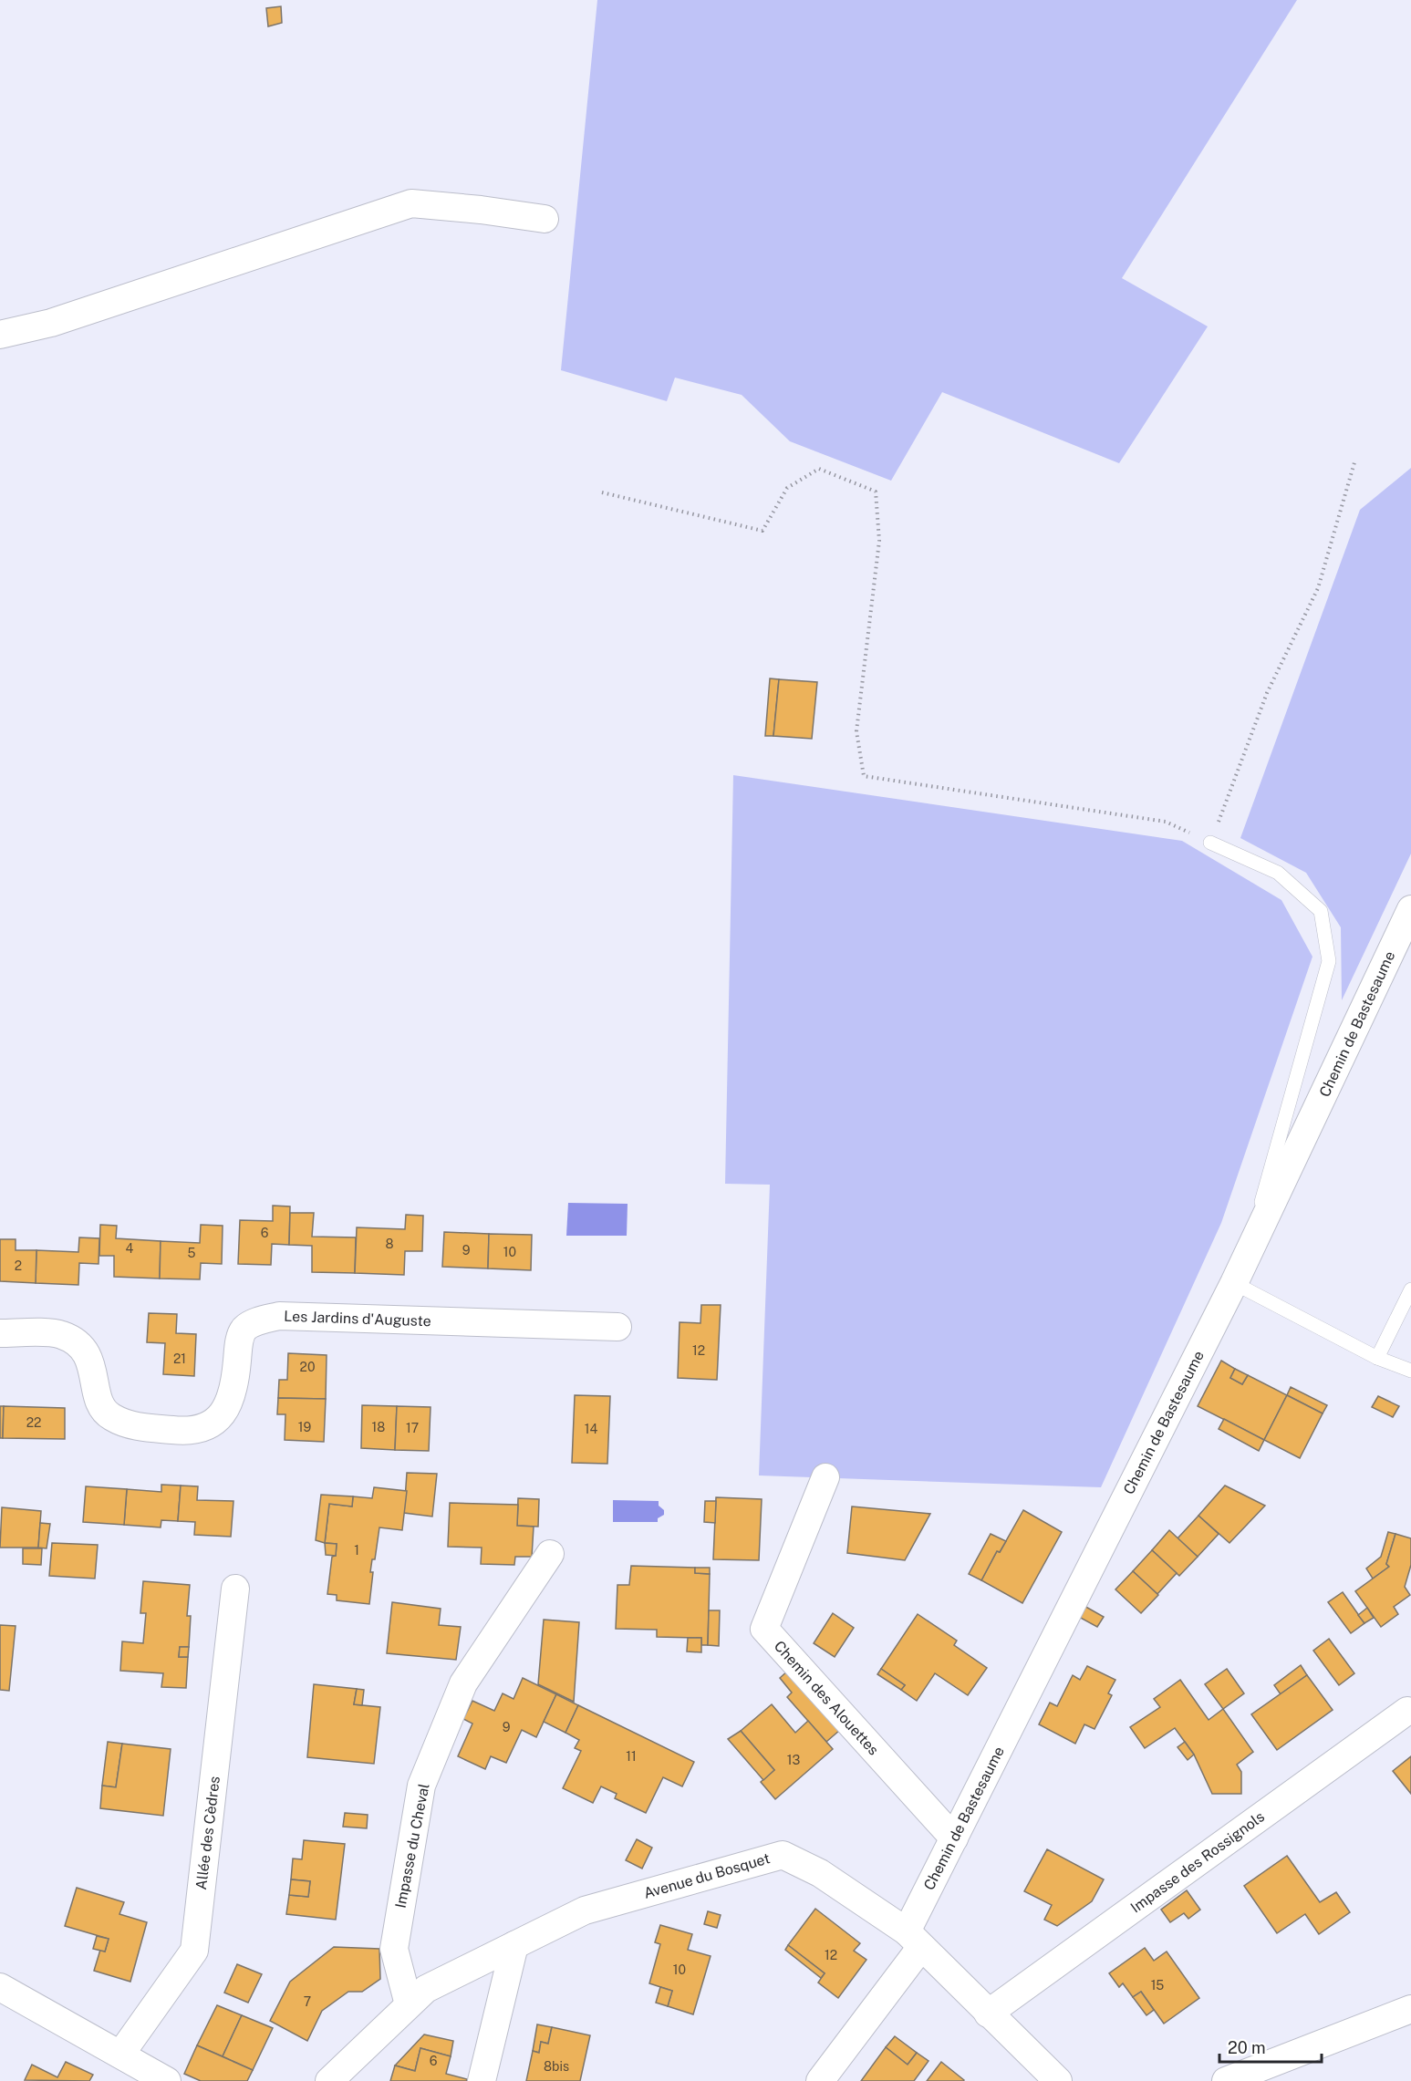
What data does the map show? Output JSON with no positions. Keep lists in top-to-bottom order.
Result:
{
  "streets": {
    "street": [
      "Chemin de Bastesaume",
      "Les Jardins d'Auguste",
      "Chemin des Alouettes",
      "Allée des Cèdres",
      "Impasse du Cheval",
      "Impasse des Rossignols",
      "Avenue du Bosquet"
    ]
  },
  "crossings": [
    ["Chemin de Bastesaume", "Chemin des Alouettes"],
    ["Chemin de Bastesaume", "Avenue du Bosquet"],
    ["Impasse du Cheval", "Avenue du Bosquet"],
    ["Impasse des Rossignols", "Avenue du Bosquet"]
  ],
  "house_numbers": [
    "6",
    "8",
    "4",
    "9",
    "10",
    "5",
    "2",
    "12",
    "21",
    "20",
    "22",
    "19",
    "18",
    "17",
    "14",
    "1",
    "9",
    "11",
    "13",
    "12",
    "10",
    "15",
    "7",
    "6",
    "8bis"
  ],
  "scale_bar": "20 m"
}
